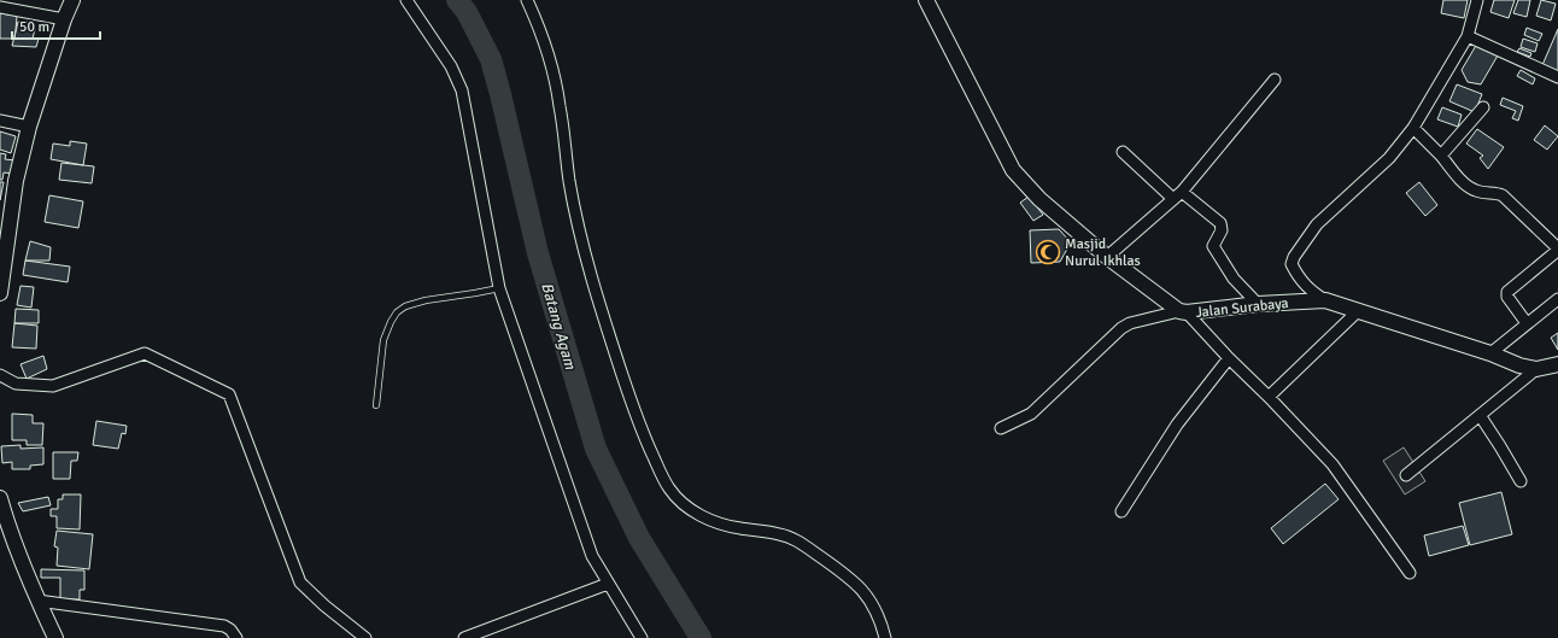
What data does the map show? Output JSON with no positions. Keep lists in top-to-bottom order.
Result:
{
  "streets": {
    "street": ["Jalan Surabaya"]
  },
  "water": ["Batang Agam"],
  "places": {
    "mosque": ["Masjid Nurul Ikhlas"]
  },
  "scale_bar": "50 m"
}
